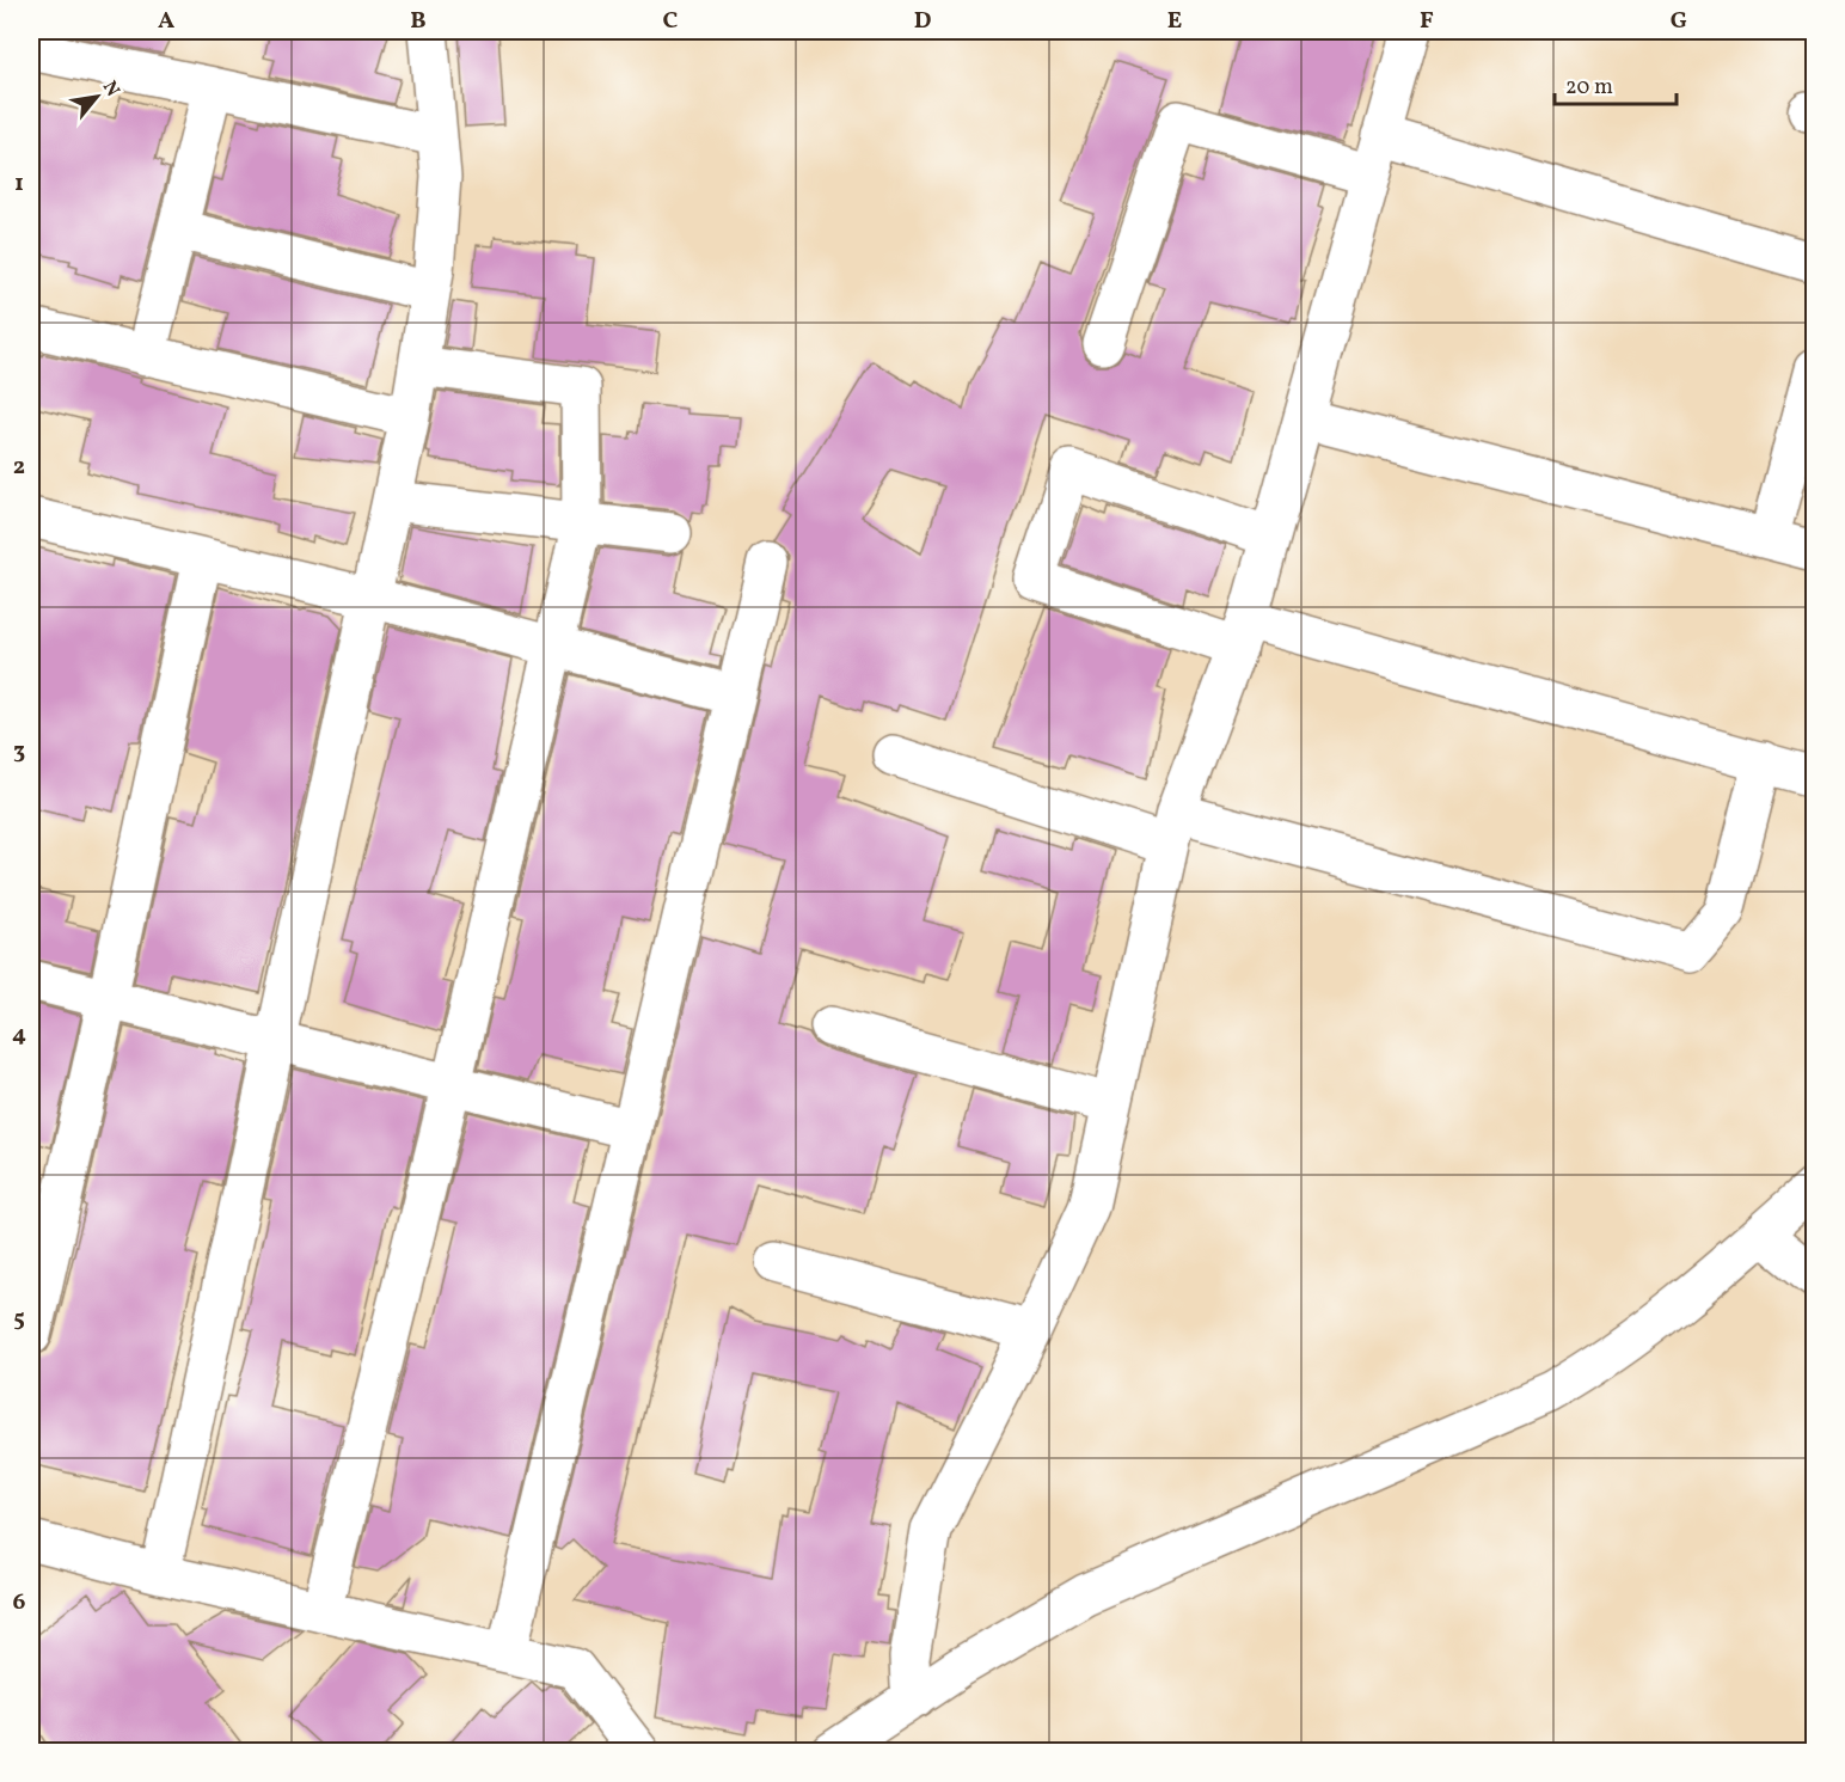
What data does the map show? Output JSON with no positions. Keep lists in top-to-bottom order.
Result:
{
  "scale_bar": "20 m",
  "north": "top right",
  "grid": {
    "columns": [
      "A",
      "B",
      "C",
      "D",
      "E",
      "F",
      "G"
    ],
    "rows": [
      "1",
      "2",
      "3",
      "4",
      "5",
      "6"
    ]
  }
}
